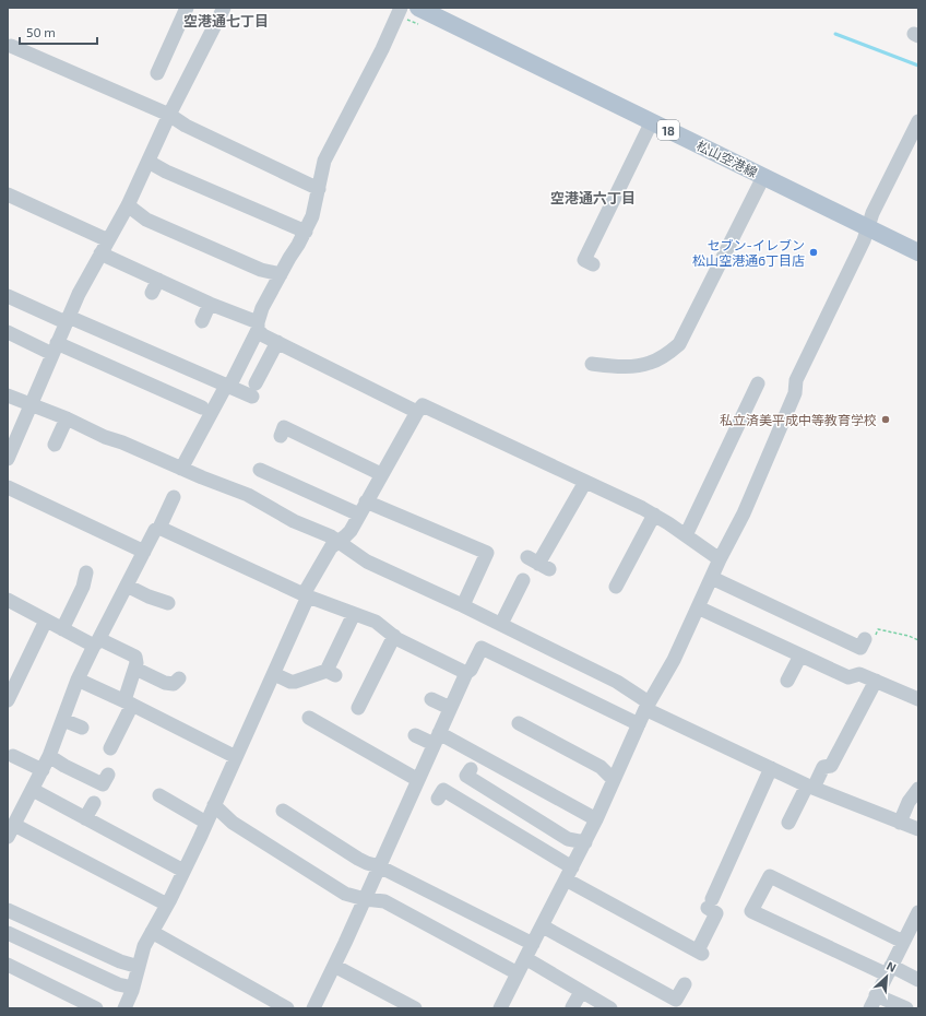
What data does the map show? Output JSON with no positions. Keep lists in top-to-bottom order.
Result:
{
  "streets": {
    "main road": ["18", "松山空港線"]
  },
  "districts": ["空港通七丁目", "空港通六丁目"],
  "places": ["セブン-イレブン 松山空港通6丁目店", "私立済美平成中等教育学校"],
  "scale_bar": "50 m",
  "north": "top right"
}
